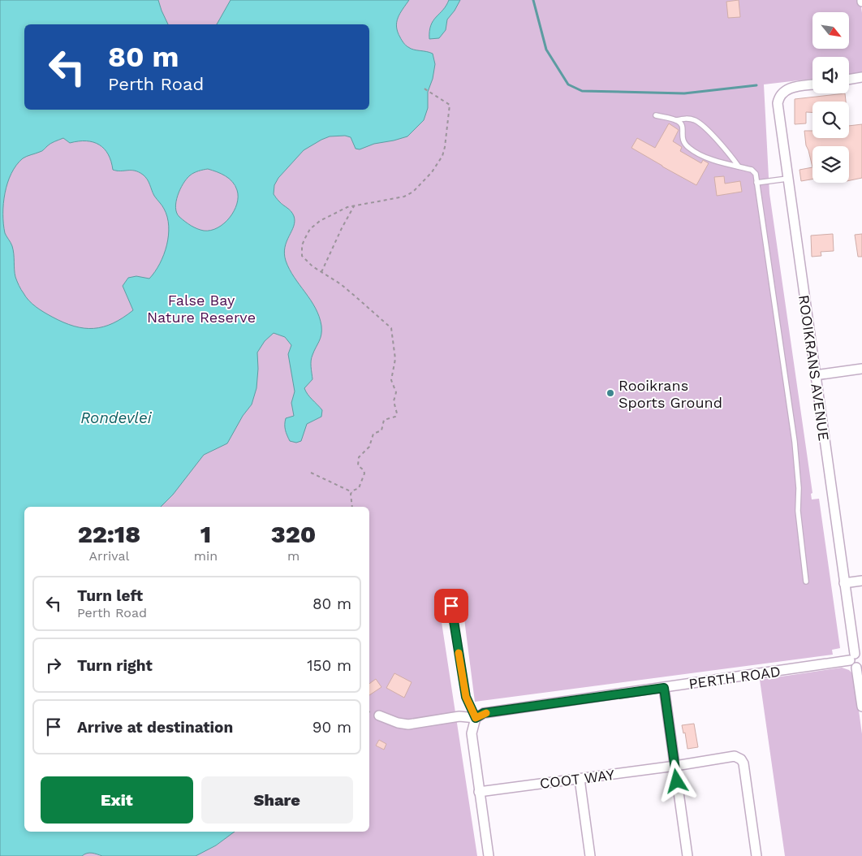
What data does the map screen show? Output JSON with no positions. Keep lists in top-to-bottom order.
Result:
{
  "streets": {
    "street": ["ROOIKRANS AVENUE", "PERTH ROAD", "COOT WAY"]
  },
  "crossings": [
    ["ROOIKRANS AVENUE", "PERTH ROAD"]
  ],
  "water": ["Rondevlei"],
  "parks": ["False Bay Nature Reserve"],
  "places": ["Rooikrans Sports Ground"],
  "north": "bottom right",
  "page": {
    "turn": ["80 m", "Perth Road"],
    "eta": [
      "22:18",
      "Arrival",
      "1",
      "min",
      "320",
      "m"
    ],
    "list": [
      {
        "name": "Turn left",
        "note": "Perth Road",
        "value": "80 m"
      },
      {
        "name": "Turn right",
        "value": "150 m"
      },
      {
        "name": "Arrive at destination",
        "value": "90 m"
      }
    ],
    "buttons": ["Exit", "Share"]
  }
}
